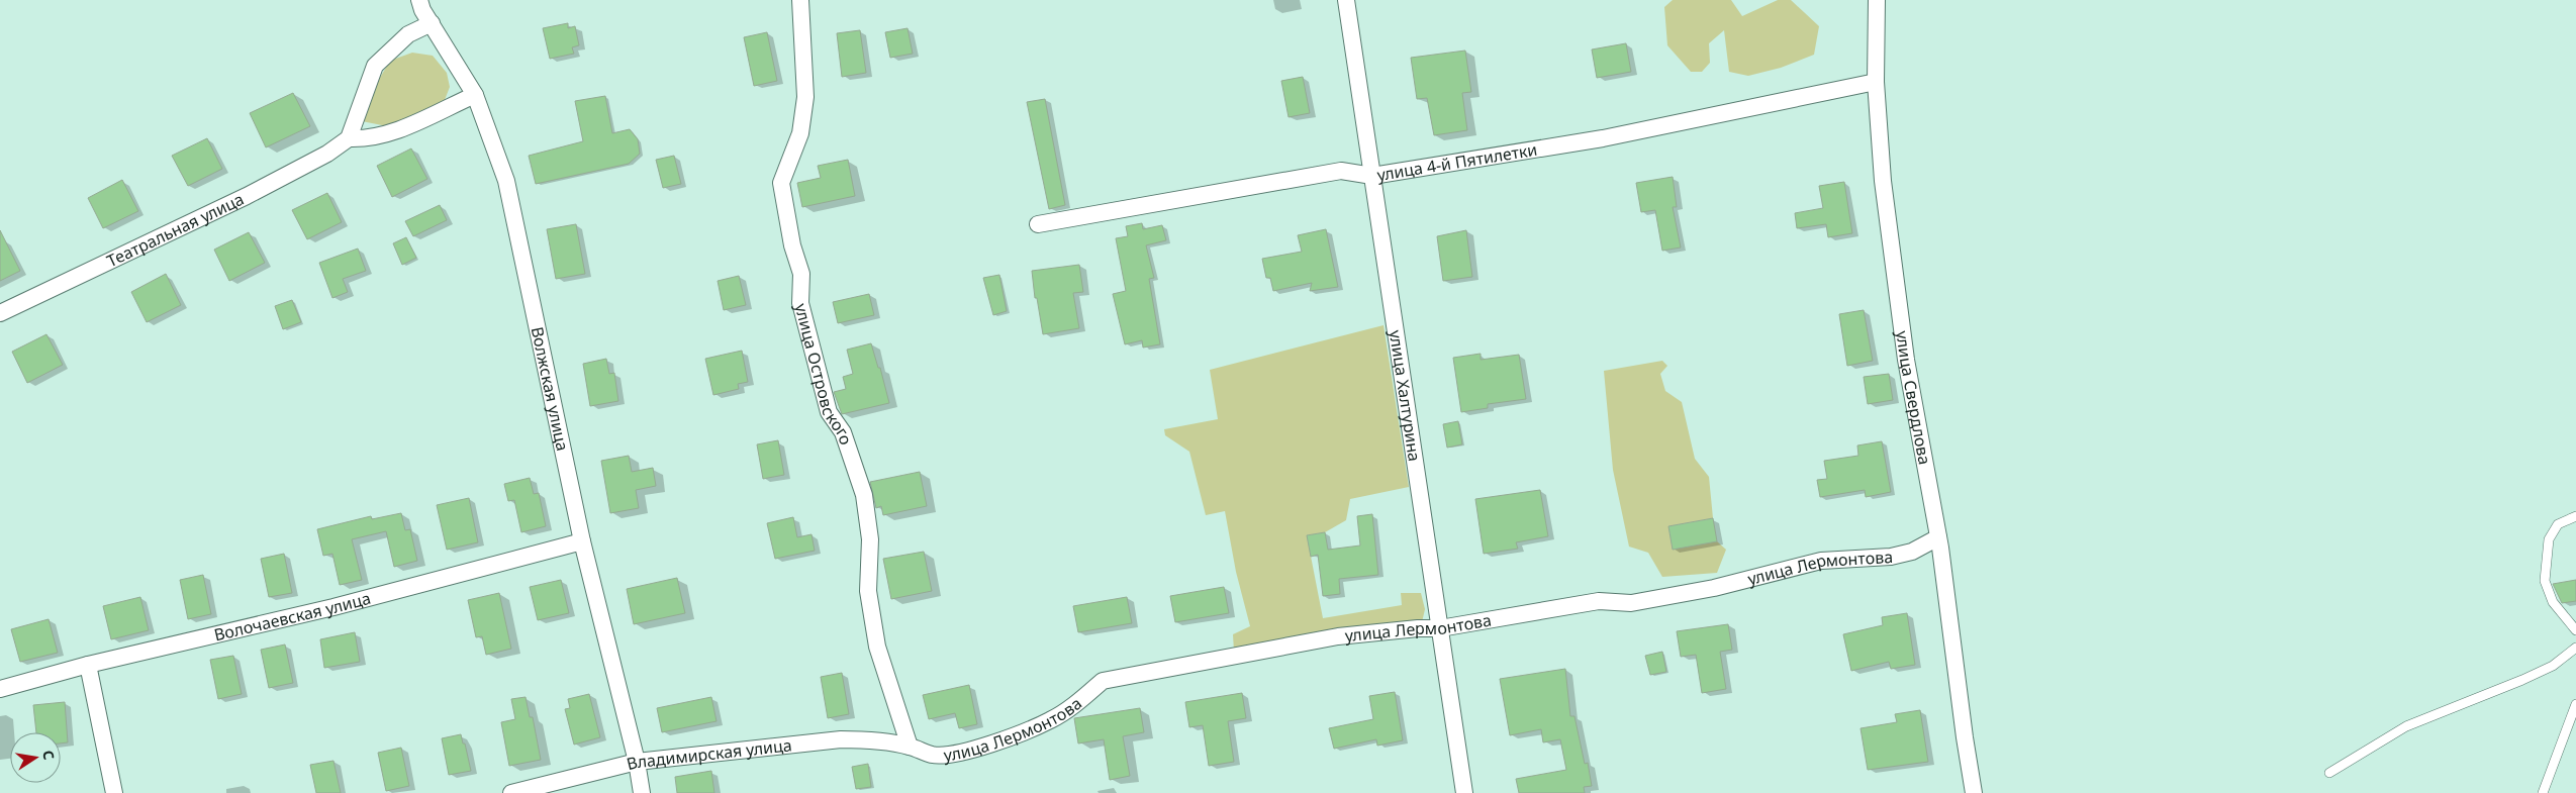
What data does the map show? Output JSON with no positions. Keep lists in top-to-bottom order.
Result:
{
  "streets": {
    "street": [
      "улица 4-й Пятилетки",
      "Театральная улица",
      "улица Островского",
      "Волжская улица",
      "улица Халтурина",
      "улица Свердлова",
      "улица Лермонтова",
      "Волочаевская улица",
      "Владимирская улица"
    ]
  },
  "crossings": [
    ["улица 4-й Пятилетки", "улица Халтурина"],
    ["улица 4-й Пятилетки", "улица Свердлова"],
    ["улица Островского", "улица Лермонтова"],
    ["улица Островского", "Владимирская улица"],
    ["Волжская улица", "Волочаевская улица"],
    ["Волжская улица", "Владимирская улица"],
    ["улица Халтурина", "улица Лермонтова"],
    ["улица Свердлова", "улица Лермонтова"],
    ["улица Лермонтова", "Владимирская улица"]
  ],
  "north": "right"
}
